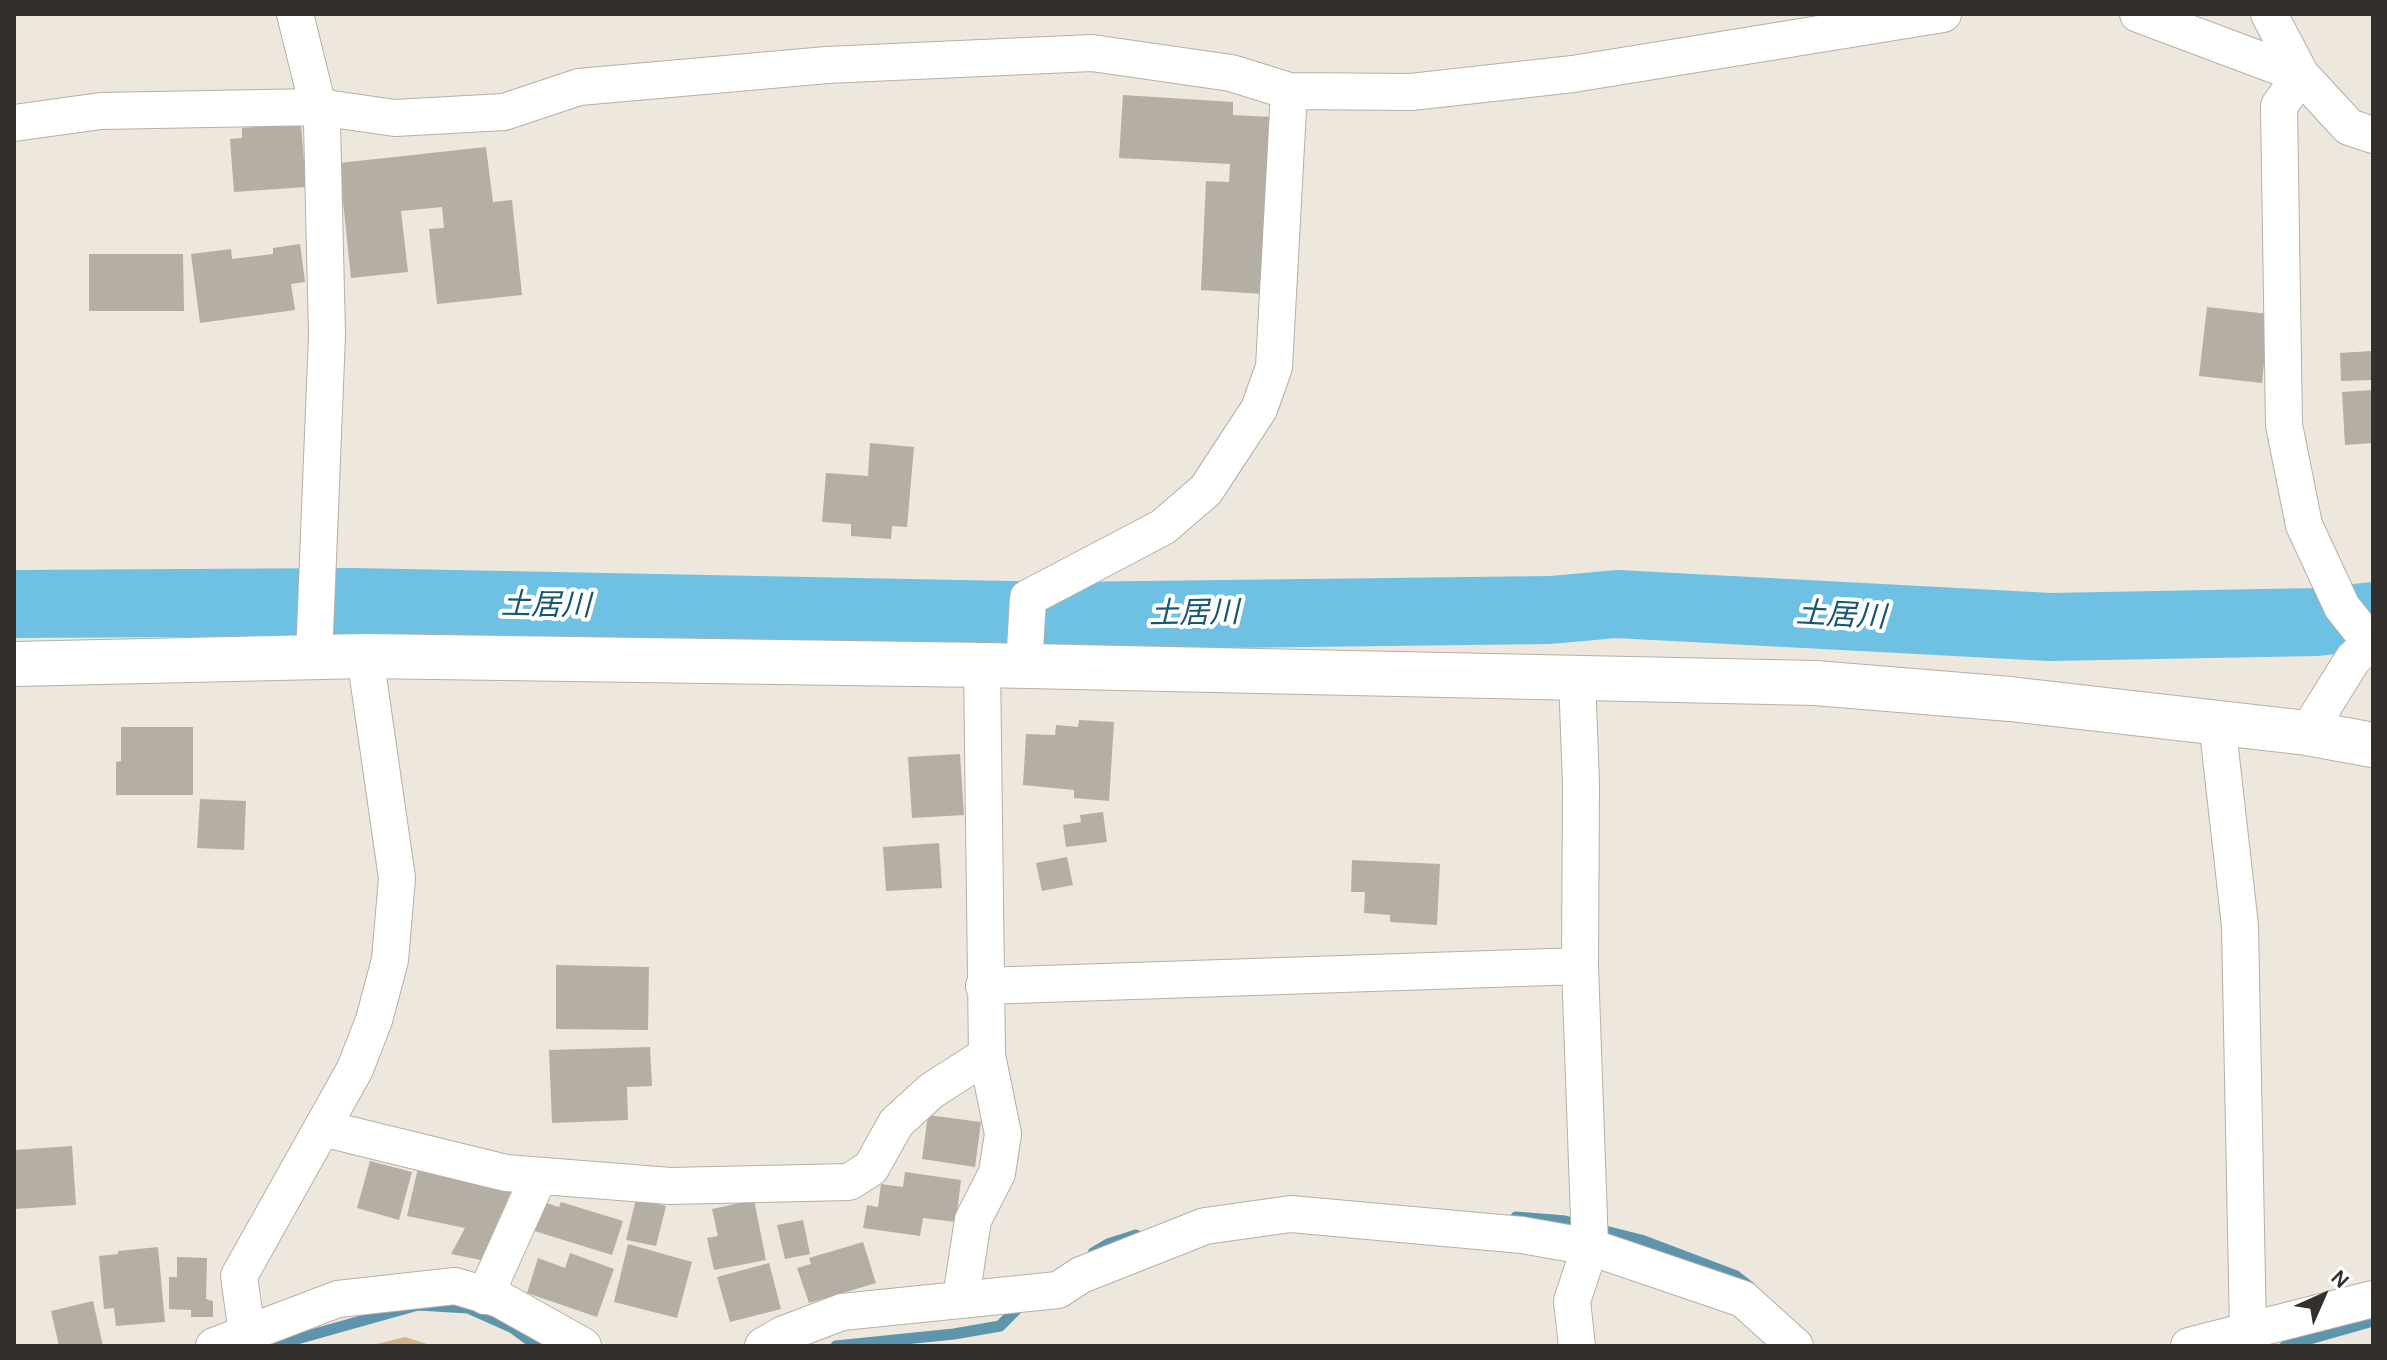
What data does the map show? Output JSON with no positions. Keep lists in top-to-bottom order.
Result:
{
  "water": ["土居川"],
  "north": "top right"
}
